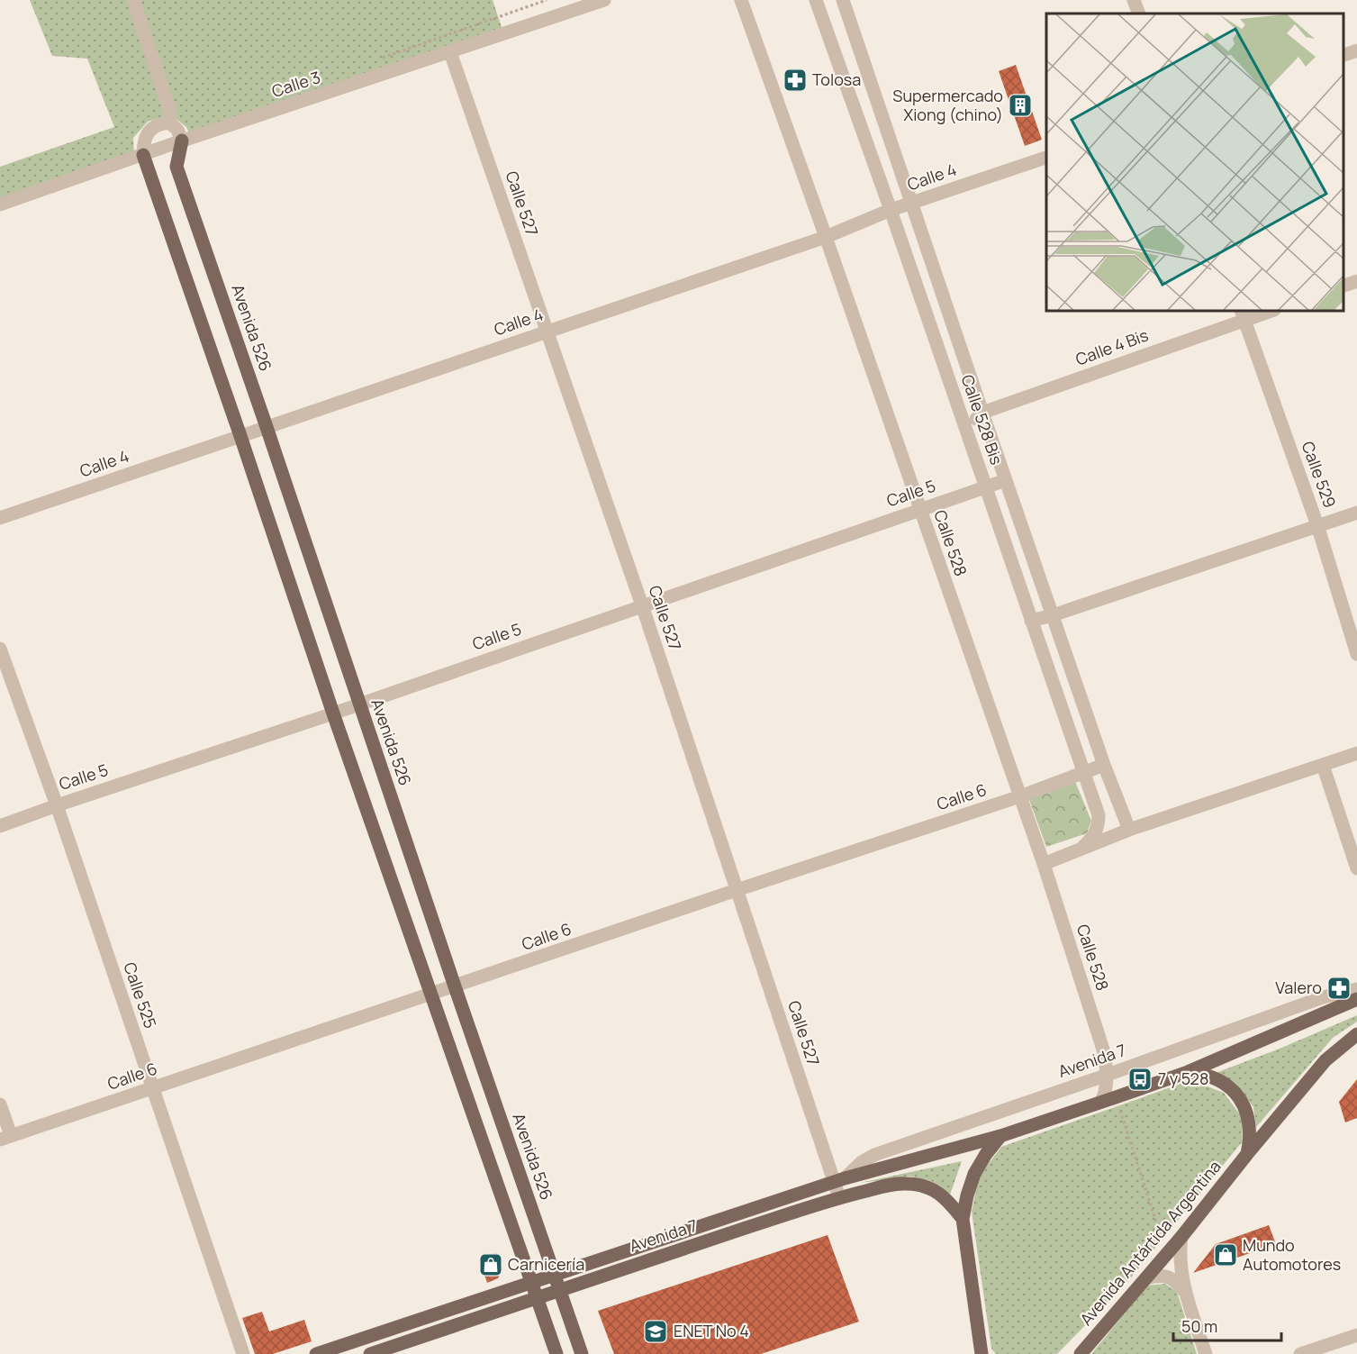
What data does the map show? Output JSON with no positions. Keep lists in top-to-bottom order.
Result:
{
  "streets": {
    "main road": ["Avenida 526", "Avenida 7", "Avenida Antártida Argentina"],
    "street": [
      "Calle 3",
      "Calle 4",
      "Calle 527",
      "Calle 4 Bis",
      "Calle 528 Bis",
      "Calle 529",
      "Calle 5",
      "Calle 528",
      "Calle 6",
      "Calle 525"
    ]
  },
  "crossings": [
    ["Calle 3", "Calle 527"],
    ["Calle 3", "Avenida 526"],
    ["Calle 4", "Calle 527"],
    ["Calle 4", "Avenida 526"],
    ["Calle 4", "Calle 528 Bis"],
    ["Calle 4", "Calle 528"],
    ["Calle 527", "Calle 5"],
    ["Calle 527", "Calle 6"],
    ["Calle 527", "Avenida 7"],
    ["Avenida 526", "Calle 5"],
    ["Avenida 526", "Calle 6"],
    ["Avenida 526", "Avenida 7"],
    ["Calle 4 Bis", "Calle 528 Bis"],
    ["Calle 4 Bis", "Calle 529"],
    ["Calle 528 Bis", "Calle 5"],
    ["Calle 528 Bis", "Calle 6"],
    ["Calle 5", "Calle 528"],
    ["Calle 5", "Calle 525"],
    ["Calle 528", "Calle 6"],
    ["Calle 528", "Avenida 7"],
    ["Calle 6", "Calle 525"]
  ],
  "places": {
    "pharmacy": ["Tolosa", "Valero"],
    "building": ["Supermercado Xiong (chino)"],
    "bus stop": ["7 y 528"],
    "shop": ["Mundo Automotores", "Carnicería"],
    "school or university": ["ENET No 4"]
  },
  "scale_bar": "50 m"
}
